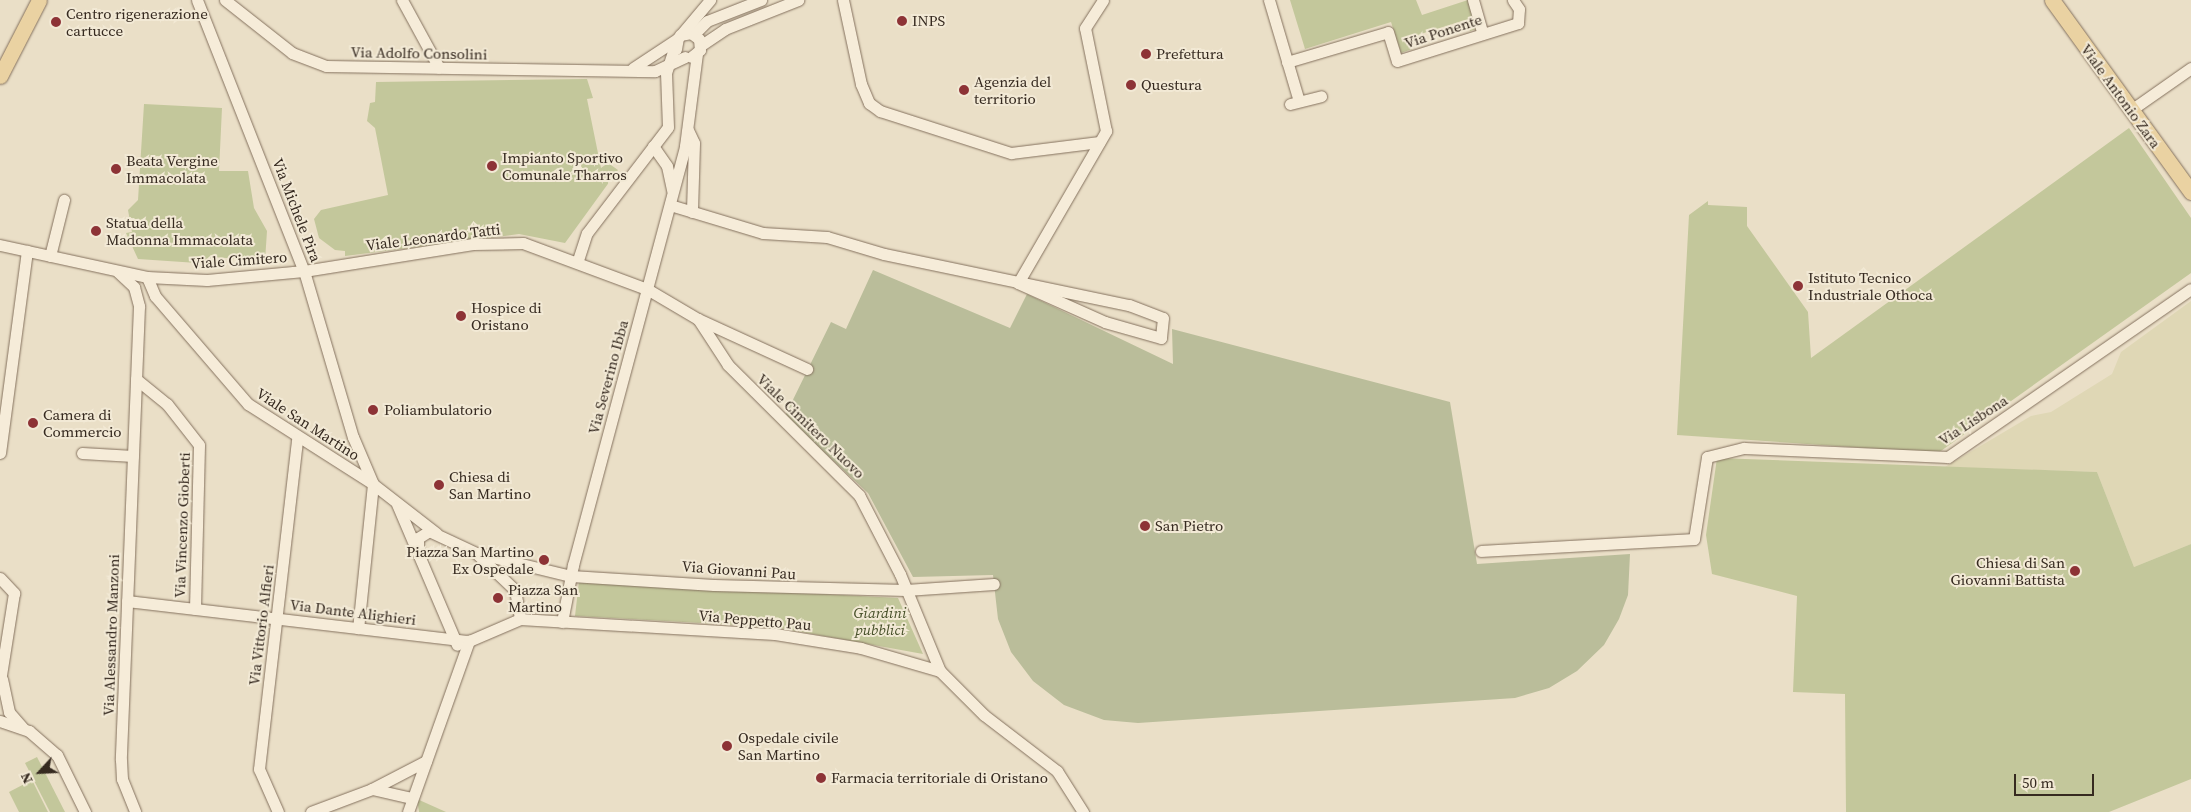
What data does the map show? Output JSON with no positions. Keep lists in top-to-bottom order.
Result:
{
  "streets": {
    "main road": ["Viale Antonio Zara"],
    "street": [
      "Via Ponente",
      "Via Adolfo Consolini",
      "Via Michele Pira",
      "Viale Leonardo Tatti",
      "Viale Cimitero",
      "Via Severino Ibba",
      "Via Lisbona",
      "Viale San Martino",
      "Viale Cimitero Nuovo",
      "Via Vincenzo Gioberti",
      "Via Giovanni Pau",
      "Via Dante Alighieri",
      "Via Peppetto Pau",
      "Via Vittorio Alfieri",
      "Via Alessandro Manzoni"
    ]
  },
  "crossings": [
    ["Via Michele Pira", "Viale Leonardo Tatti"],
    ["Via Michele Pira", "Viale Cimitero"],
    ["Via Michele Pira", "Viale San Martino"],
    ["Viale Leonardo Tatti", "Viale Cimitero"],
    ["Viale Leonardo Tatti", "Via Severino Ibba"],
    ["Viale Leonardo Tatti", "Viale Cimitero Nuovo"],
    ["Viale Cimitero", "Viale San Martino"],
    ["Via Severino Ibba", "Viale Cimitero Nuovo"],
    ["Via Severino Ibba", "Via Giovanni Pau"],
    ["Viale San Martino", "Via Vittorio Alfieri"],
    ["Viale Cimitero Nuovo", "Via Giovanni Pau"],
    ["Viale Cimitero Nuovo", "Via Peppetto Pau"],
    ["Via Vincenzo Gioberti", "Via Dante Alighieri"],
    ["Via Vincenzo Gioberti", "Via Alessandro Manzoni"],
    ["Via Dante Alighieri", "Via Vittorio Alfieri"],
    ["Via Dante Alighieri", "Via Alessandro Manzoni"]
  ],
  "parks": ["Giardini pubblici"],
  "places": [
    "INPS",
    "Centro rigenerazione cartucce",
    "Prefettura",
    "Questura",
    "Agenzia del territorio",
    "Impianto Sportivo Comunale Tharros",
    "Beata Vergine Immacolata",
    "Statua della Madonna Immacolata",
    "Istituto Tecnico Industriale Othoca",
    "Hospice di Oristano",
    "Poliambulatorio",
    "Camera di Commercio",
    "Chiesa di San Martino",
    "San Pietro",
    "Piazza San Martino Ex Ospedale",
    "Chiesa di San Giovanni Battista",
    "Piazza San Martino",
    "Ospedale civile San Martino",
    "Farmacia territoriale di Oristano"
  ],
  "scale_bar": "50 m",
  "north": "bottom left"
}
